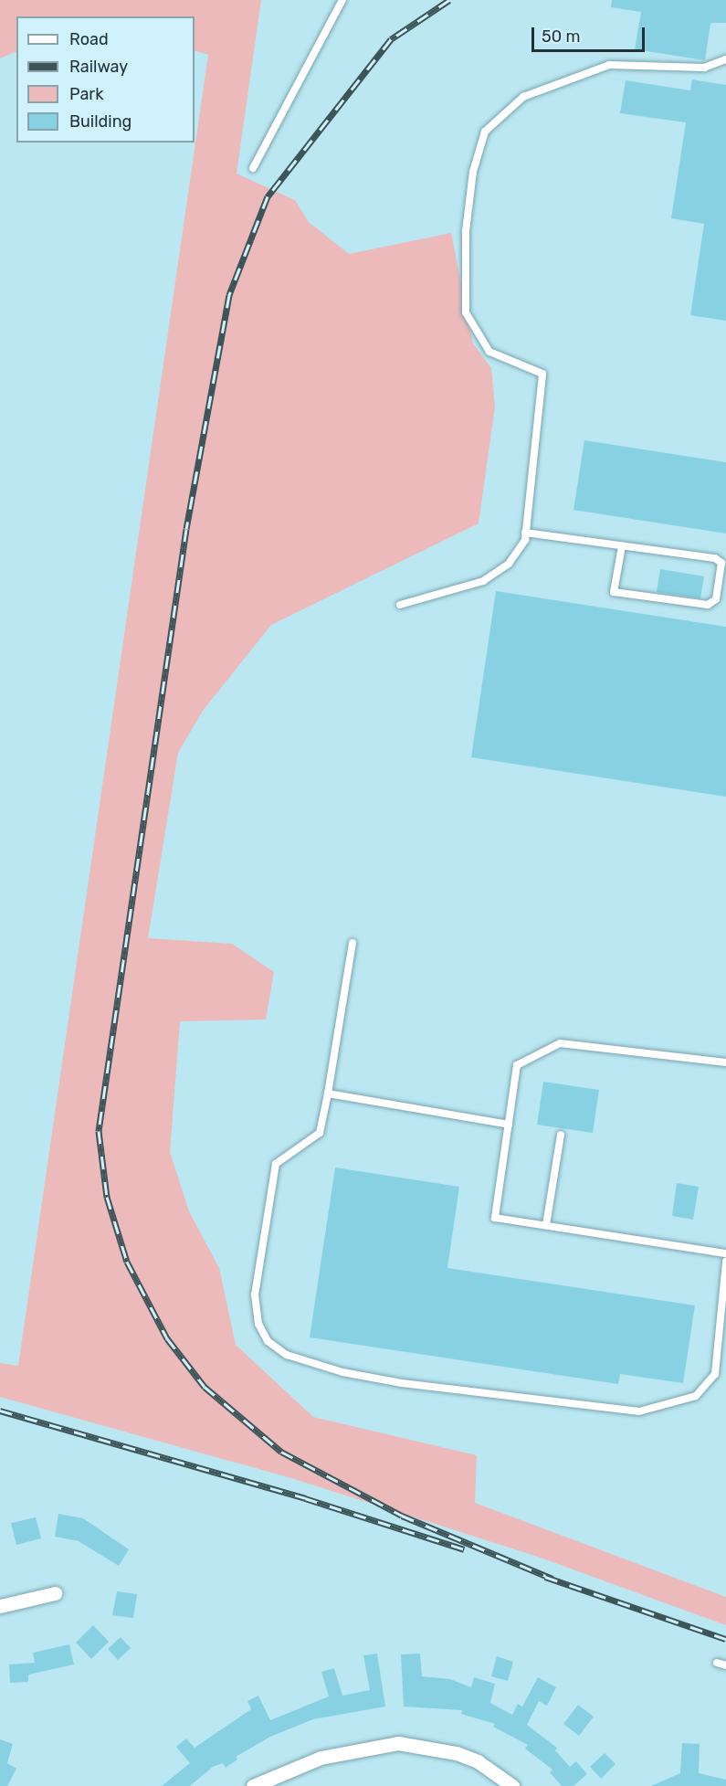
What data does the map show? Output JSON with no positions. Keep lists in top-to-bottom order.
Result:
{
  "legend": [
    "Road",
    "Railway",
    "Park",
    "Building"
  ],
  "scale_bar": "50 m"
}
